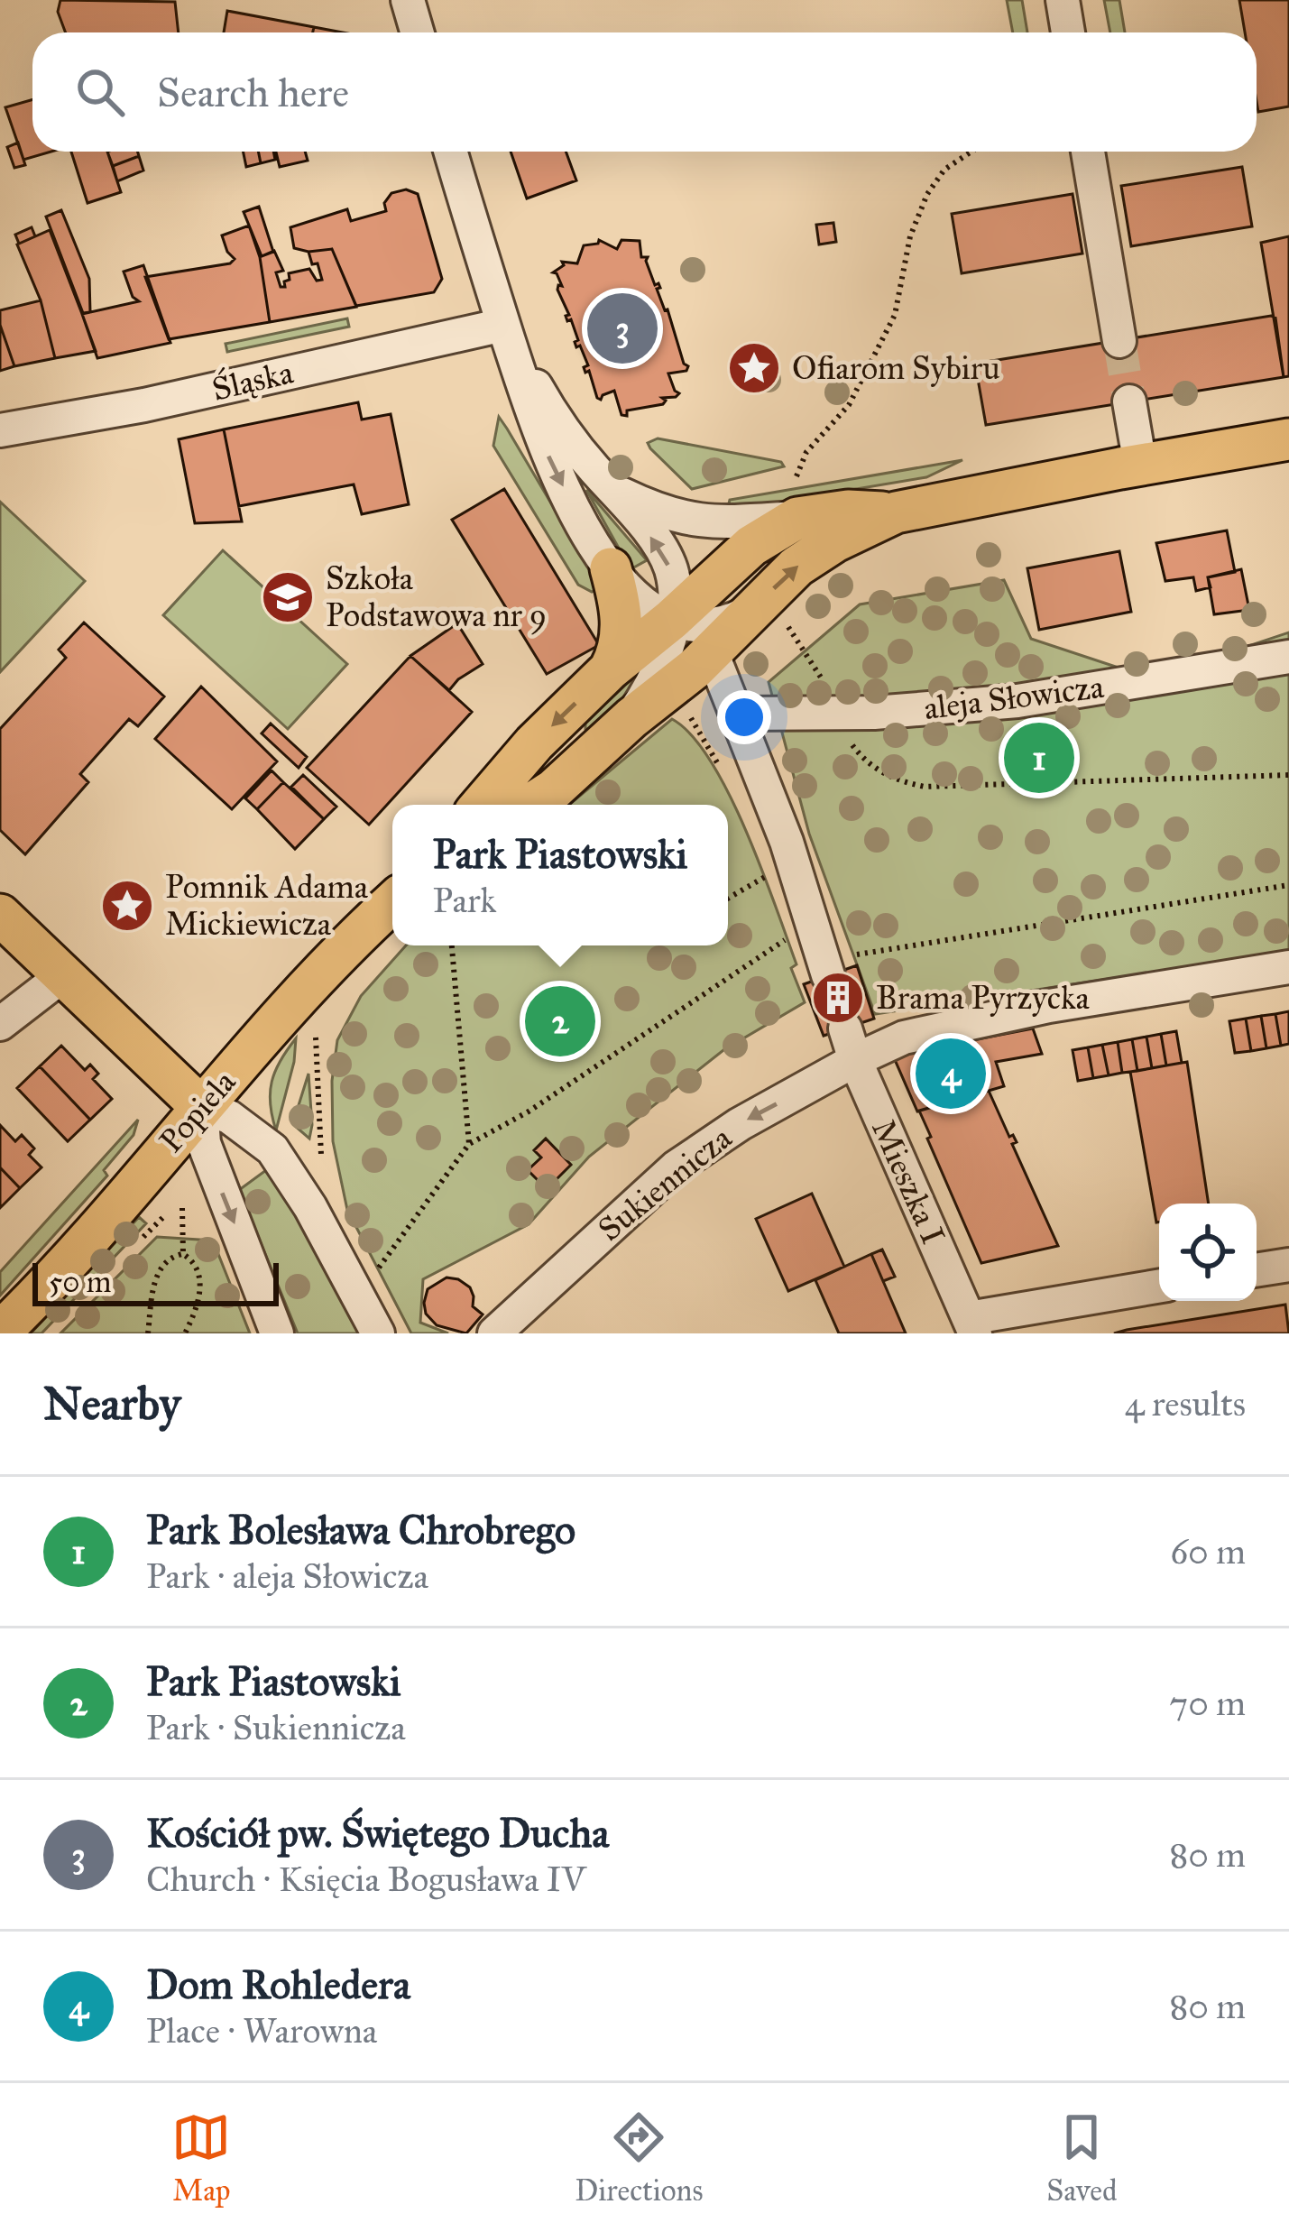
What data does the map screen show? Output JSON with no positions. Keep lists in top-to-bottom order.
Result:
{
  "streets": {
    "main road": ["Popiela"],
    "street": [
      "Śląska",
      "aleja Słowicza",
      "Mieszka I",
      "Sukiennicza"
    ]
  },
  "crossings": [
    ["Mieszka I", "Sukiennicza"]
  ],
  "one_way": ["Sukiennicza"],
  "places": {
    "place": ["Ofiarom Sybiru", "Pomnik Adama Mickiewicza"],
    "school or university": ["Szkoła Podstawowa nr 9"],
    "building": ["Brama Pyrzycka"]
  },
  "scale_bar": "50 m",
  "page": {
    "search": "Search here",
    "pins": [
      "3",
      "1",
      "2",
      "4"
    ],
    "popup": ["Park Piastowski", "Park"],
    "scale": "50 m",
    "heading": ["Nearby", "4 results"],
    "list": [
      {
        "mark": "1",
        "name": "Park Bolesława Chrobrego",
        "note": "Park · aleja Słowicza",
        "value": "60 m"
      },
      {
        "mark": "2",
        "name": "Park Piastowski",
        "note": "Park · Sukiennicza",
        "value": "70 m"
      },
      {
        "mark": "3",
        "name": "Kościół pw. Świętego Ducha",
        "note": "Church · Księcia Bogusława IV",
        "value": "80 m"
      },
      {
        "mark": "4",
        "name": "Dom Rohledera",
        "note": "Place · Warowna",
        "value": "80 m"
      }
    ],
    "nav": ["Map", "Directions", "Saved"]
  }
}
